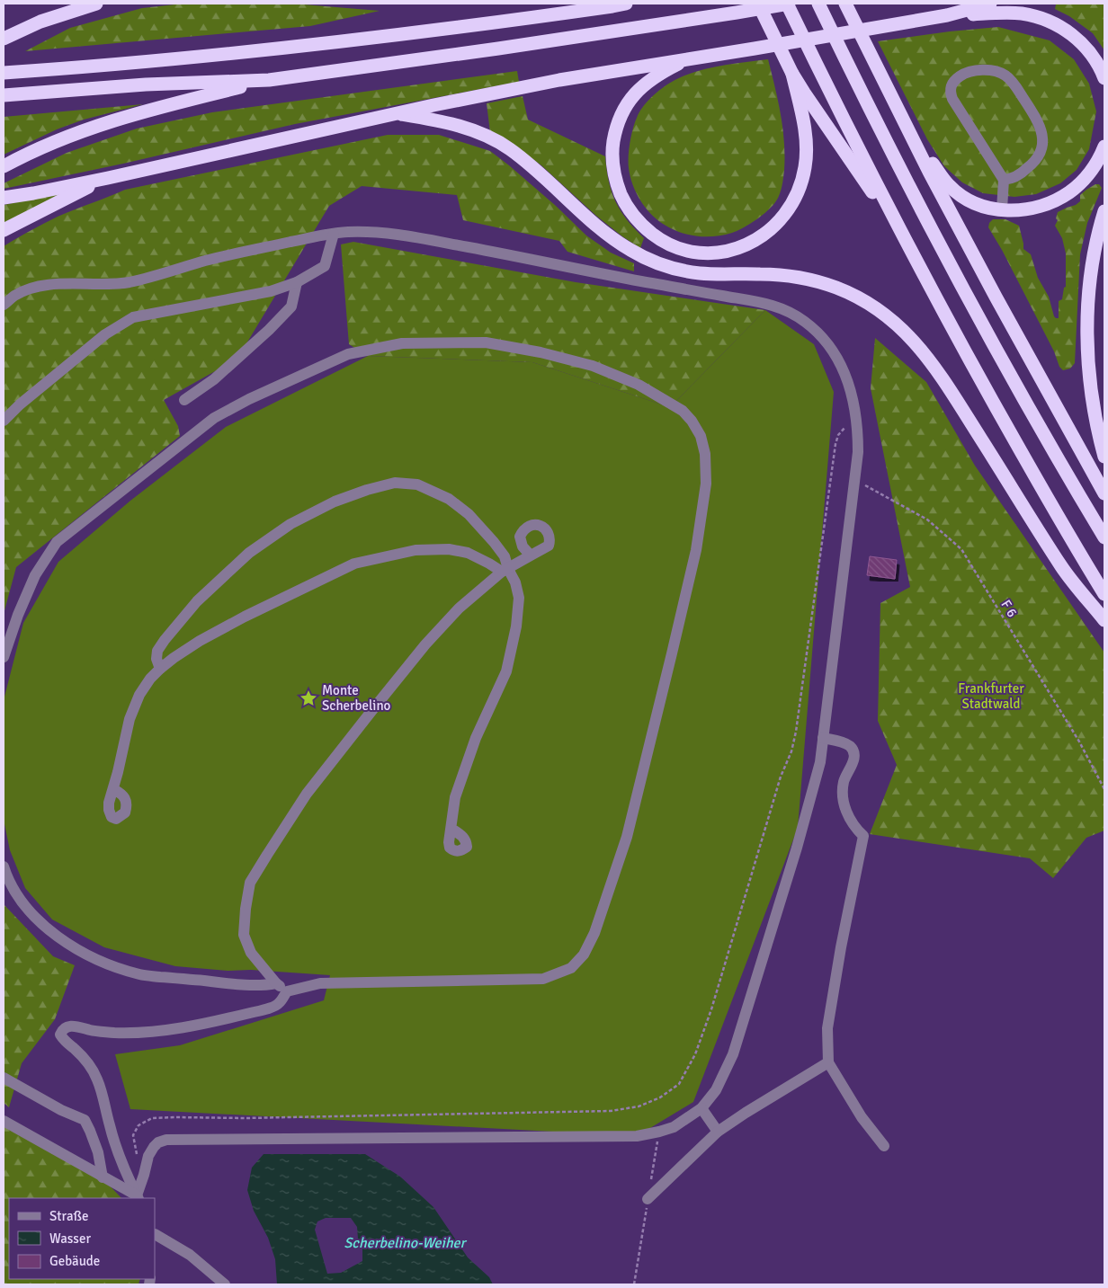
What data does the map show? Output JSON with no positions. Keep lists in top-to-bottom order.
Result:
{
  "streets": {
    "path": ["F 6"]
  },
  "water": ["Scherbelino-Weiher"],
  "parks": ["Frankfurter Stadtwald"],
  "places": {
    "place": ["Monte Scherbelino"]
  },
  "legend": ["Straße", "Wasser", "Gebäude"]
}
